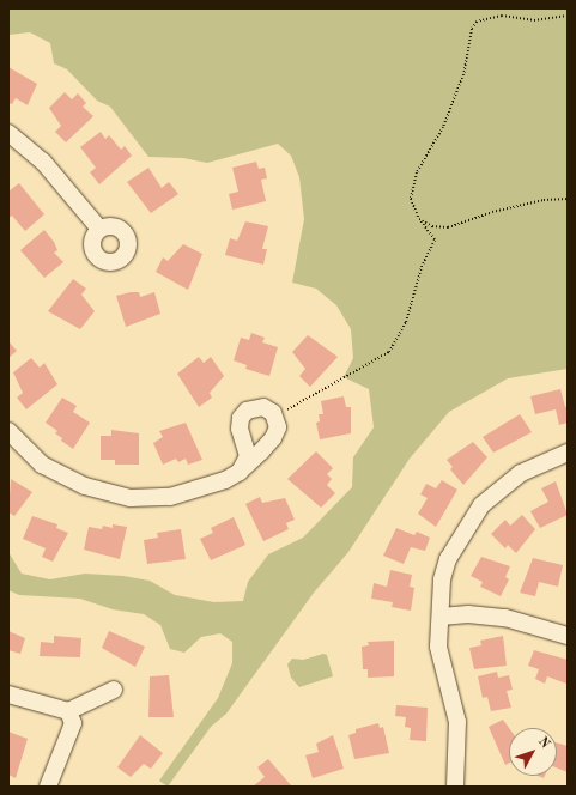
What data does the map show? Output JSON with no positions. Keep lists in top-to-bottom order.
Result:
{
  "north": "top right"
}
